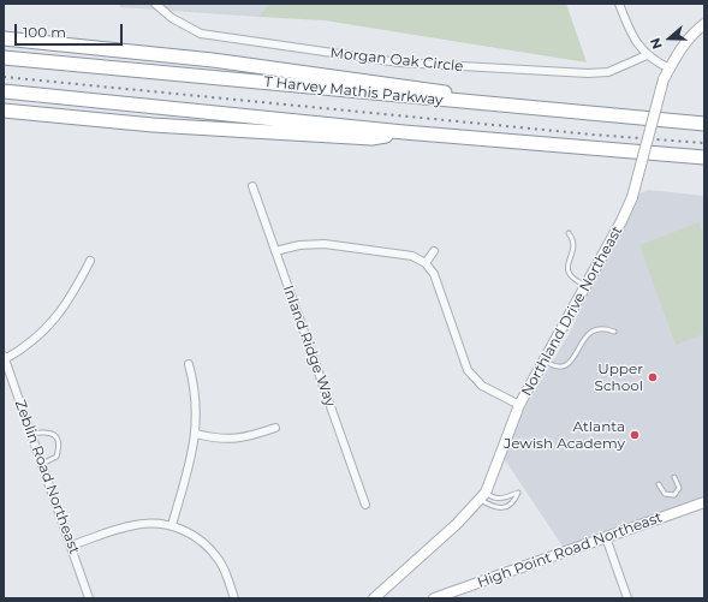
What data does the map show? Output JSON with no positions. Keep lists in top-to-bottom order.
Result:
{
  "streets": {
    "highway": ["T Harvey Mathis Parkway"],
    "street": [
      "Morgan Oak Circle",
      "Northland Drive Northeast",
      "Inland Ridge Way",
      "Zeblin Road Northeast",
      "High Point Road Northeast"
    ]
  },
  "places": ["Upper School", "Atlanta Jewish Academy"],
  "scale_bar": "100 m",
  "north": "left"
}
